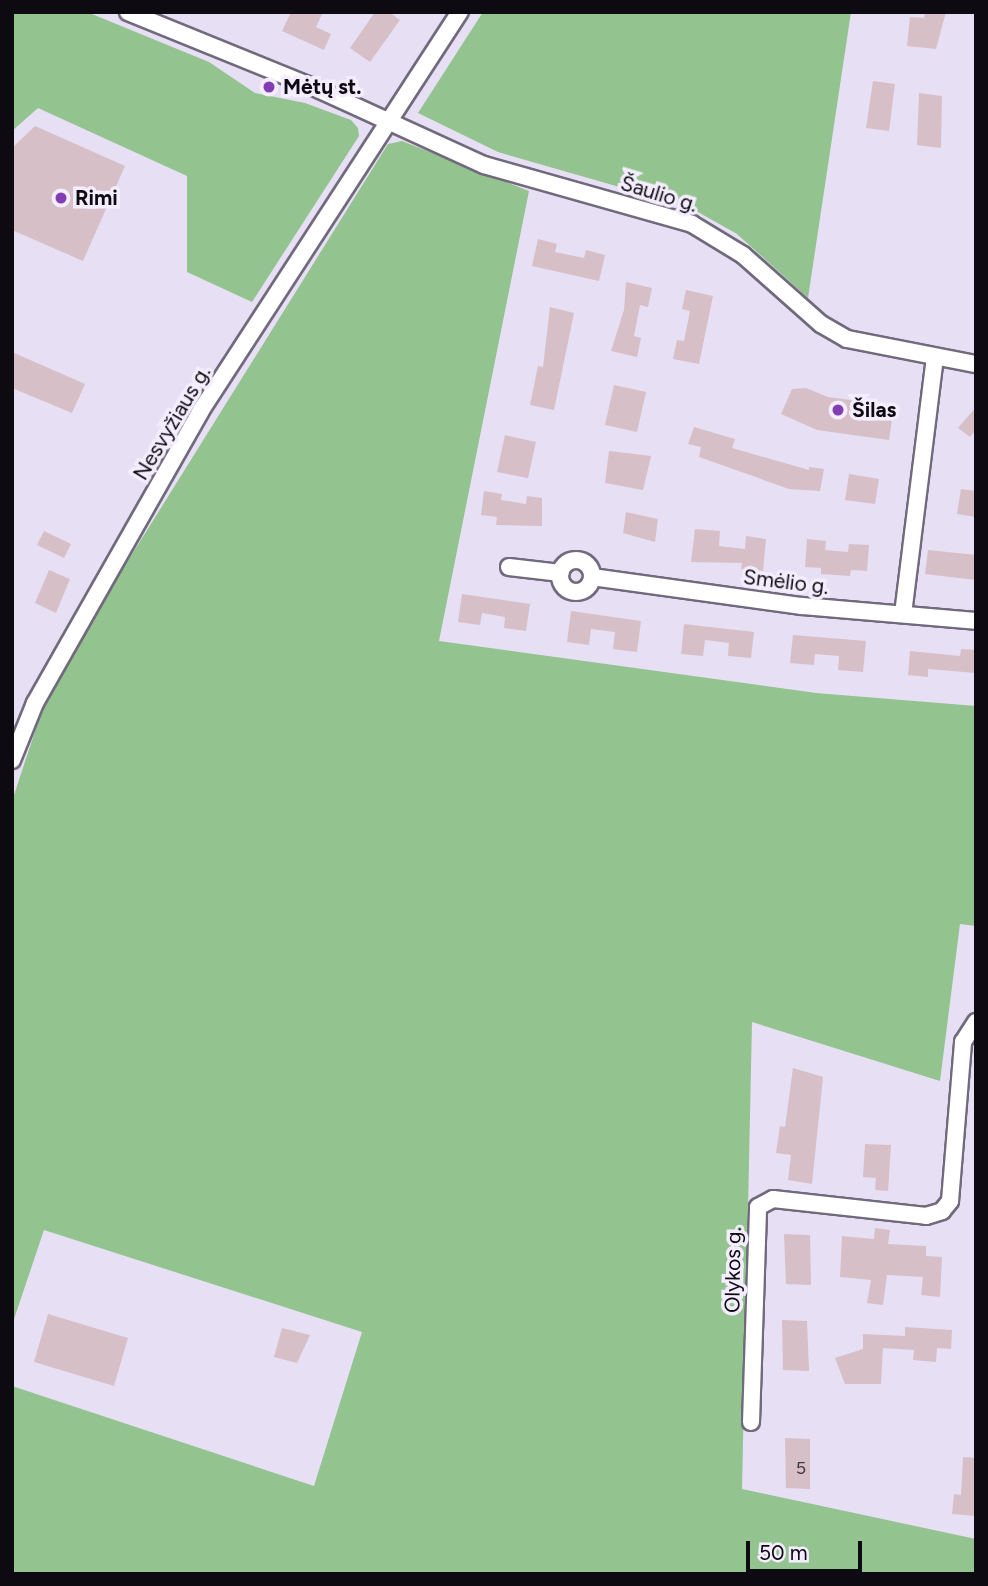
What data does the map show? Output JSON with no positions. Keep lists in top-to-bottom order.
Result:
{
  "streets": {
    "street": [
      "Šaulio g.",
      "Nesvyžiaus g.",
      "Smėlio g.",
      "Olykos g."
    ]
  },
  "crossings": [
    ["Šaulio g.", "Nesvyžiaus g."]
  ],
  "places": ["Mėtų st.", "Rimi", "Šilas"],
  "house_numbers": ["5"],
  "scale_bar": "50 m"
}
